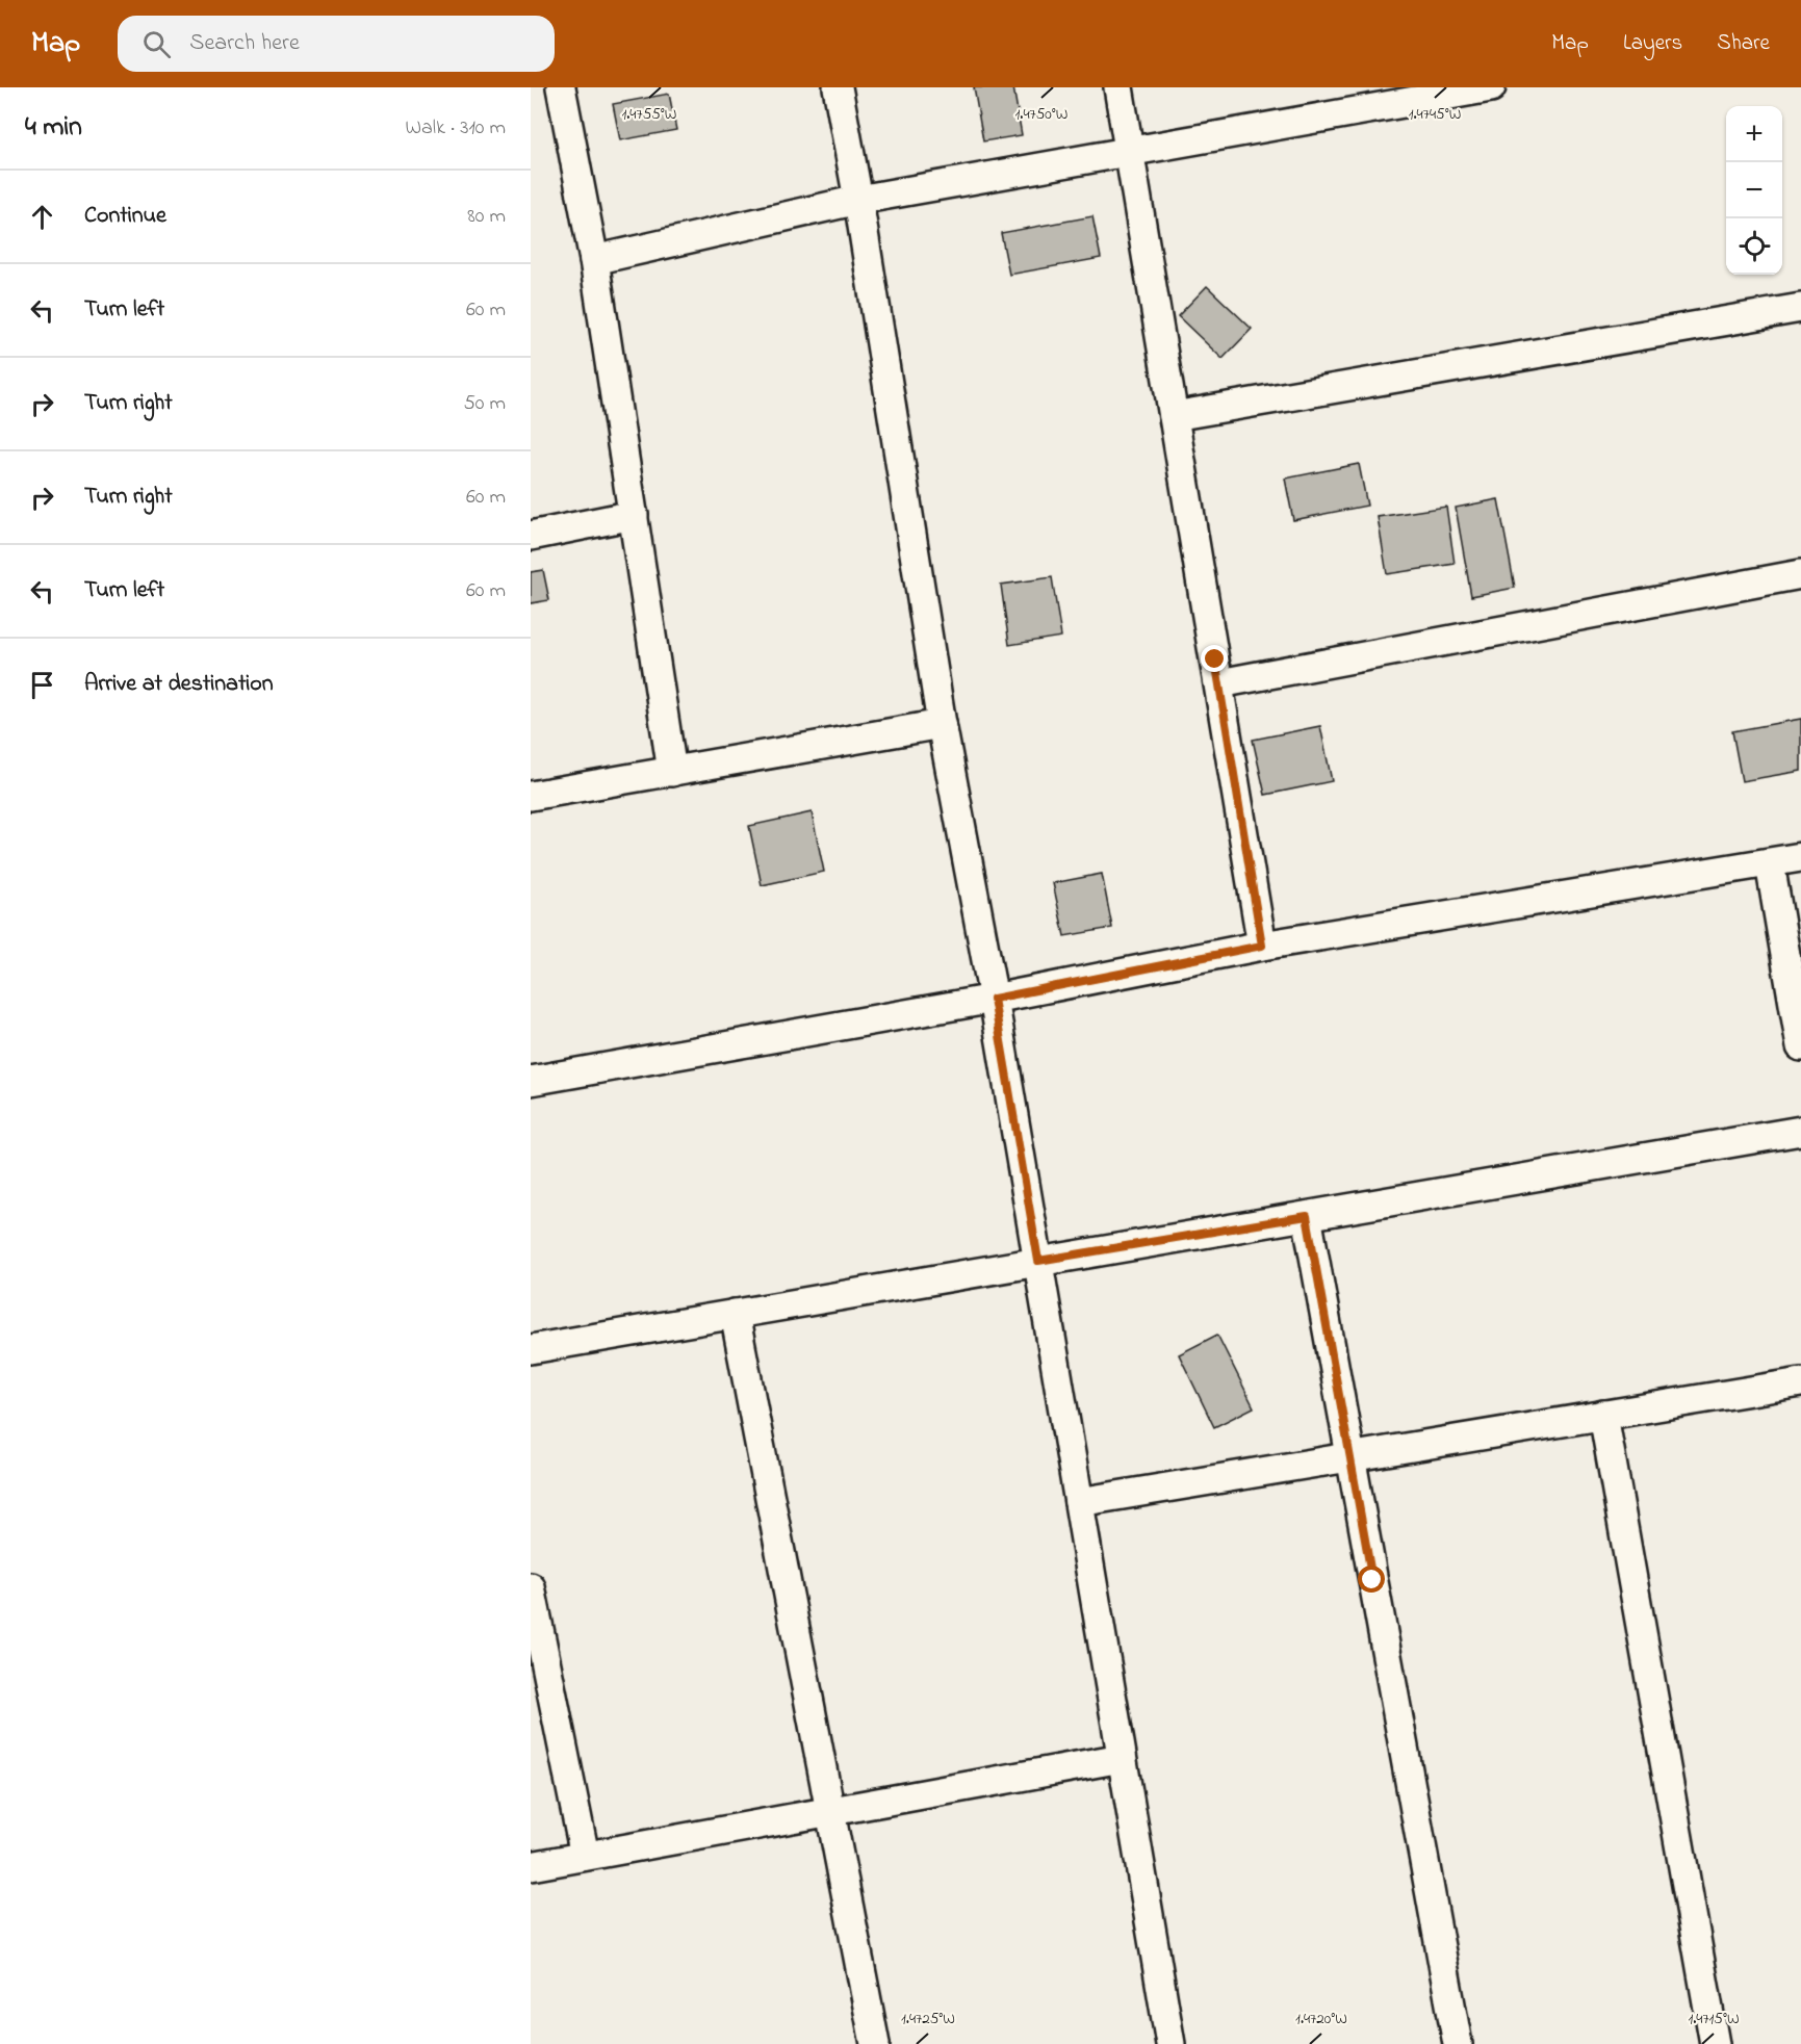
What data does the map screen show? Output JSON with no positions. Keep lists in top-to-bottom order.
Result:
{
  "page": {
    "header": "Map",
    "search": "Search here",
    "nav": ["Map", "Layers", "Share"],
    "heading": ["4 min", "Walk · 310 m"],
    "map_buttons": ["+", "−"],
    "list": [
      ["Continue", "80 m"],
      ["Turn left", "60 m"],
      ["Turn right", "50 m"],
      ["Turn right", "60 m"],
      ["Turn left", "60 m"],
      "Arrive at destination"
    ]
  },
  "coordinates": [
    "1.4755°W",
    "1.4750°W",
    "1.4745°W",
    "1.4725°W",
    "1.4720°W",
    "1.4715°W"
  ]
}
